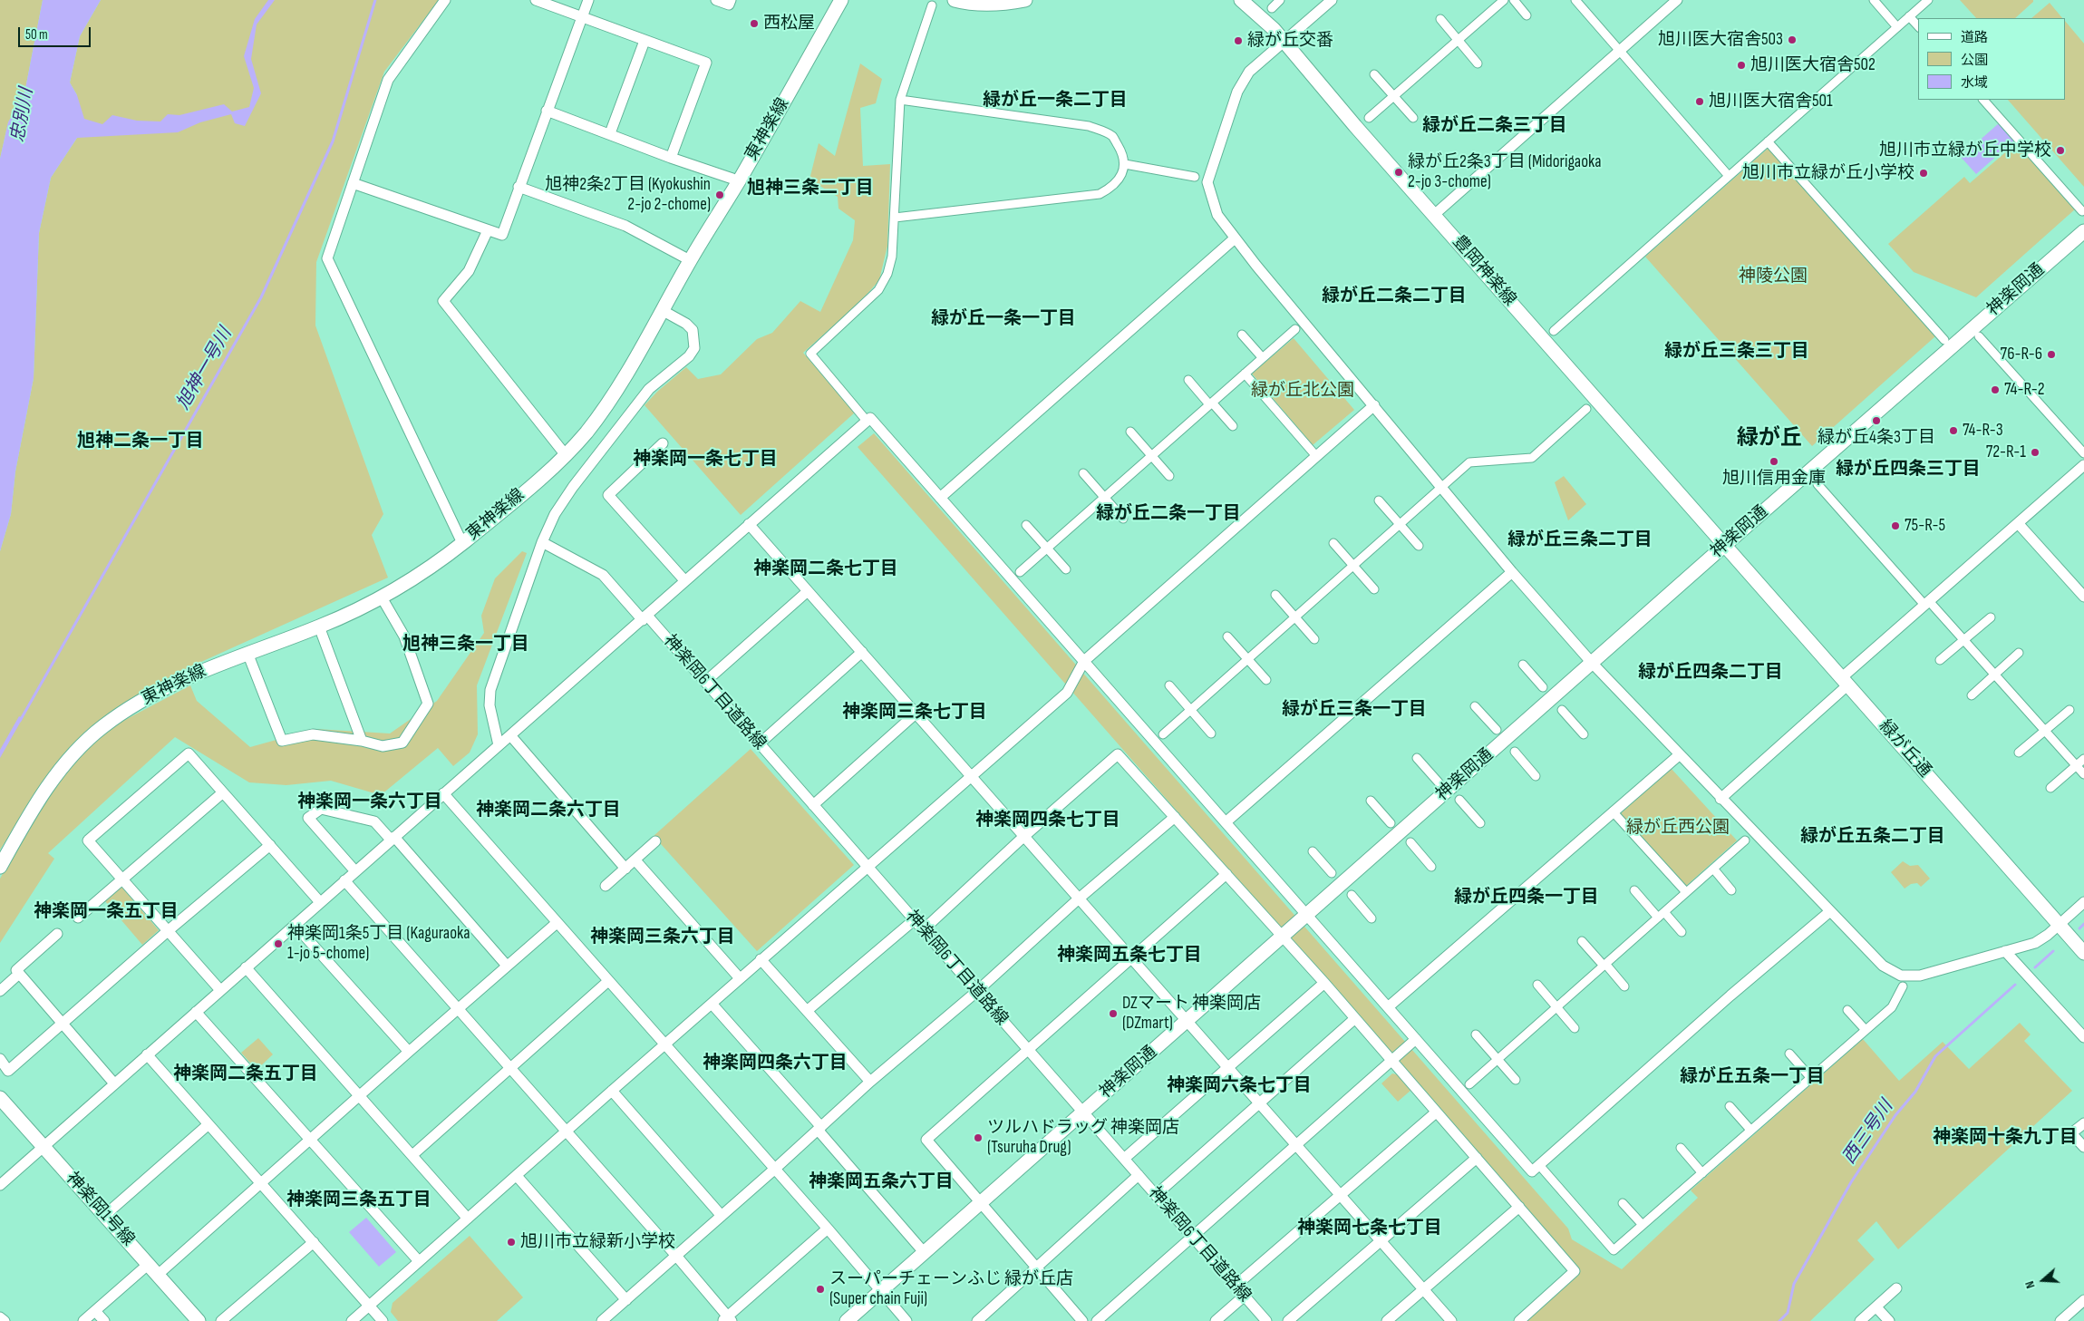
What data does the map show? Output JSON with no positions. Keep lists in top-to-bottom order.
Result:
{
  "streets": {
    "street": [
      "東神楽線",
      "豊岡神楽線",
      "神楽岡通",
      "神楽岡6丁目道路線",
      "緑が丘通",
      "神楽岡1号線"
    ]
  },
  "crossings": [
    ["豊岡神楽線", "神楽岡通"],
    ["豊岡神楽線", "緑が丘通"],
    ["神楽岡通", "神楽岡6丁目道路線"],
    ["神楽岡通", "緑が丘通"]
  ],
  "districts": [
    "緑が丘一条二丁目",
    "緑が丘二条三丁目",
    "旭神三条二丁目",
    "緑が丘二条二丁目",
    "緑が丘一条一丁目",
    "緑が丘三条三丁目",
    "緑が丘",
    "旭神二条一丁目",
    "神楽岡一条七丁目",
    "緑が丘四条三丁目",
    "緑が丘二条一丁目",
    "緑が丘三条二丁目",
    "神楽岡二条七丁目",
    "旭神三条一丁目",
    "緑が丘四条二丁目",
    "緑が丘三条一丁目",
    "神楽岡三条七丁目",
    "神楽岡一条六丁目",
    "神楽岡二条六丁目",
    "神楽岡四条七丁目",
    "緑が丘五条二丁目",
    "緑が丘四条一丁目",
    "神楽岡一条五丁目",
    "神楽岡三条六丁目",
    "神楽岡五条七丁目",
    "神楽岡四条六丁目",
    "神楽岡二条五丁目",
    "緑が丘五条一丁目",
    "神楽岡六条七丁目",
    "神楽岡十条九丁目",
    "神楽岡五条六丁目",
    "神楽岡三条五丁目",
    "神楽岡七条七丁目"
  ],
  "water": ["忠別川", "旭神一号川", "西三号川"],
  "parks": ["神陵公園", "緑が丘北公園", "緑が丘西公園"],
  "places": [
    "西松屋",
    "旭川医大宿舎503",
    "緑が丘交番",
    "旭川医大宿舎502",
    "旭川医大宿舎501",
    "旭川市立緑が丘中学校",
    "緑が丘2条3丁目 (Midorigaoka 2-jo 3-chome)",
    "旭川市立緑が丘小学校",
    "旭神2条2丁目 (Kyokushin 2-jo 2-chome)",
    "76-R-6",
    "74-R-2",
    "緑が丘4条3丁目",
    "74-R-3",
    "72-R-1",
    "旭川信用金庫",
    "75-R-5",
    "神楽岡1条5丁目 (Kaguraoka 1-jo 5-chome)",
    "DZマート 神楽岡店 (DZmart)",
    "ツルハドラッグ 神楽岡店 (Tsuruha Drug)",
    "旭川市立緑新小学校",
    "スーパーチェーンふじ 緑が丘店 (Super chain Fuji)"
  ],
  "legend": ["道路", "公園", "水域"],
  "scale_bar": "50 m",
  "north": "left"
}
